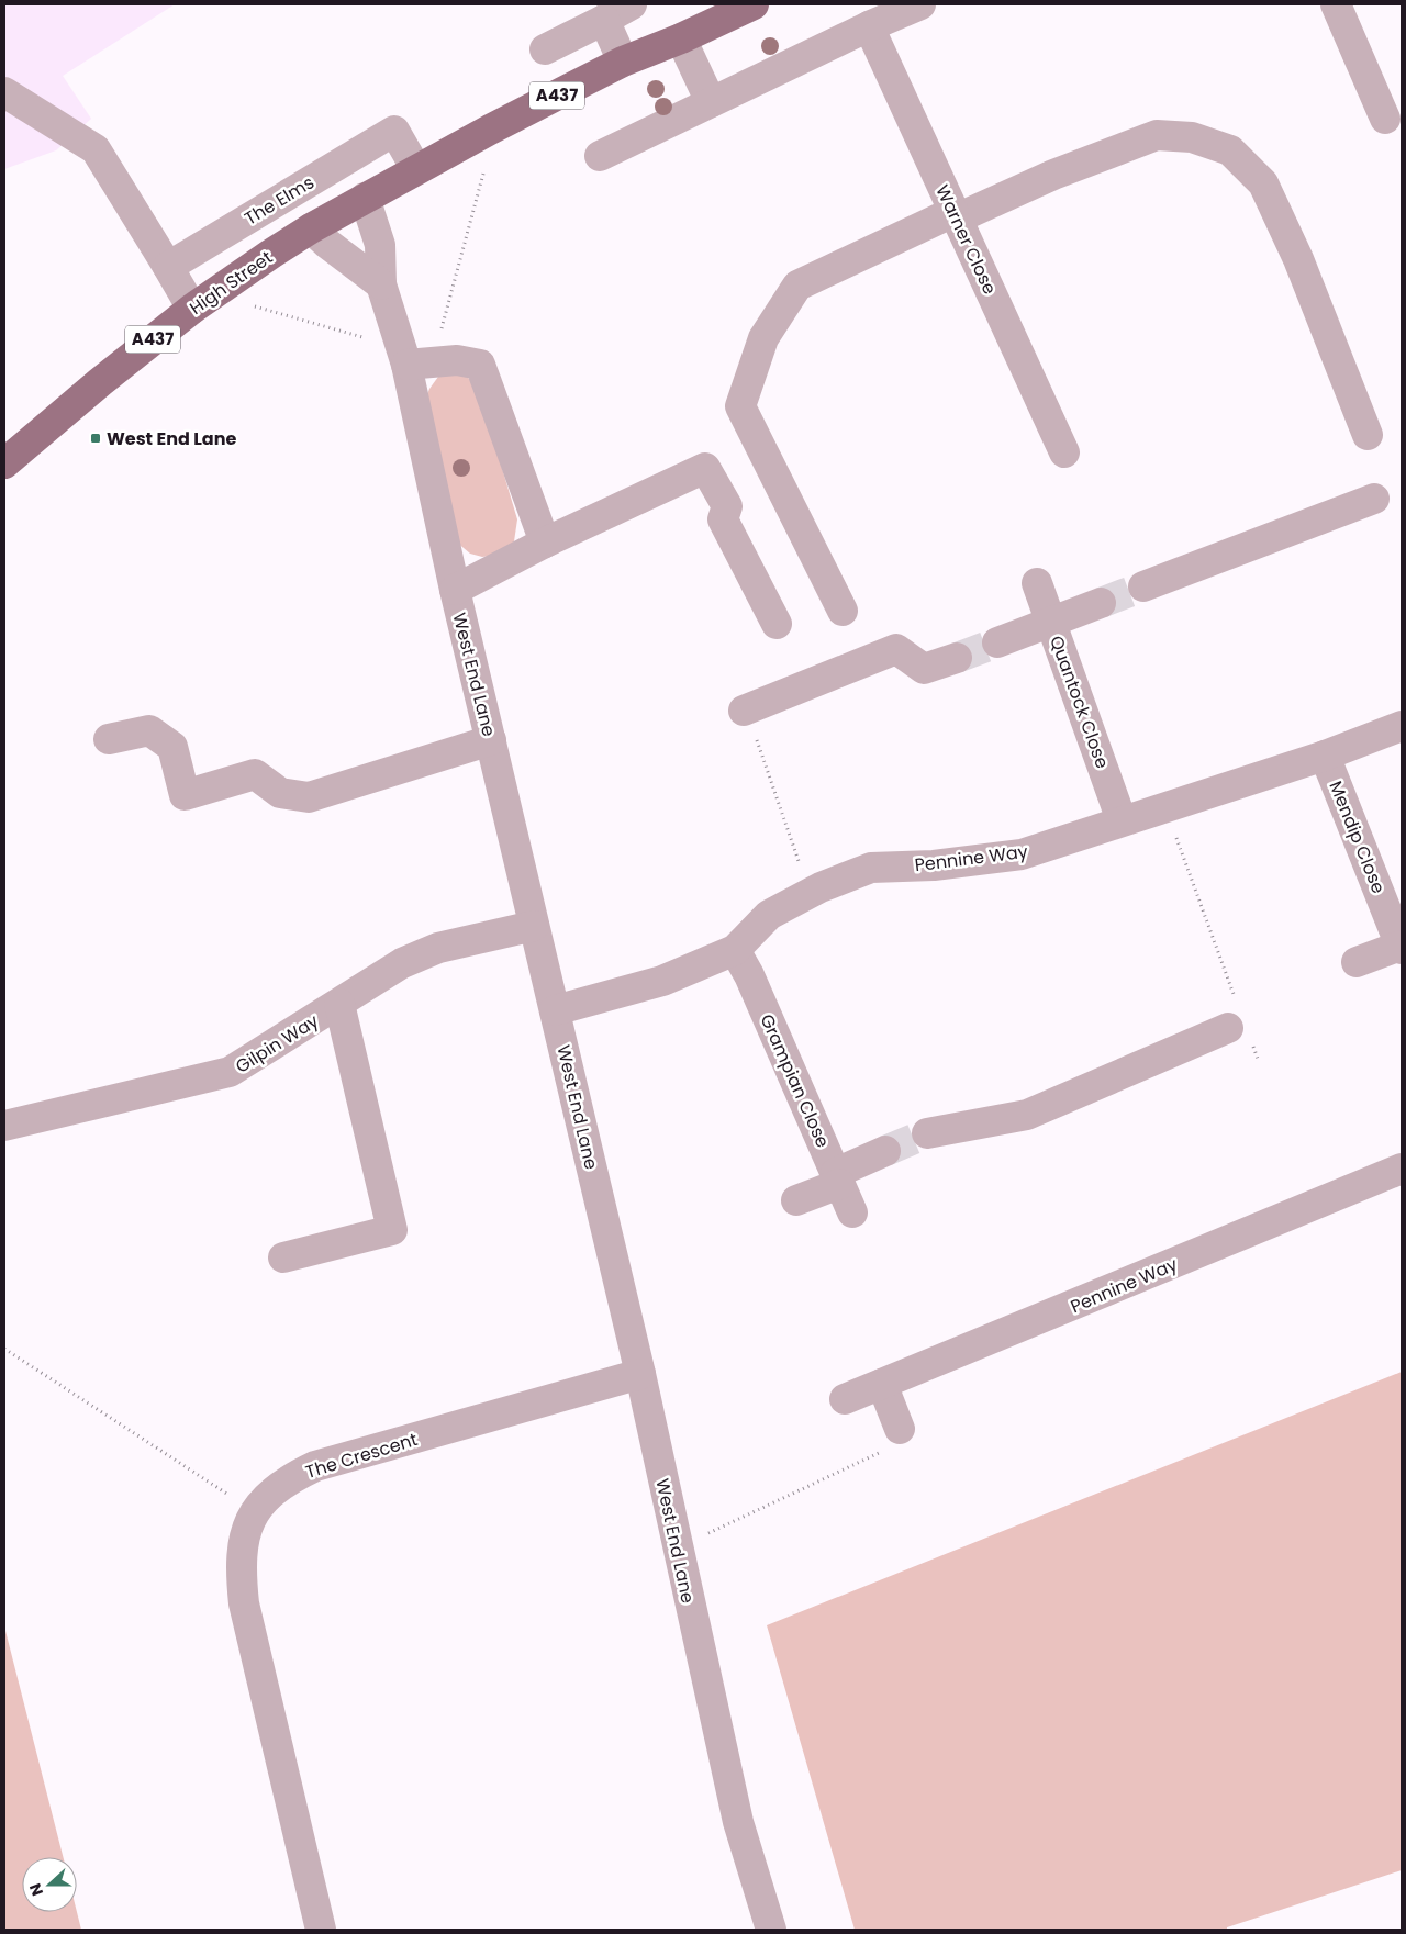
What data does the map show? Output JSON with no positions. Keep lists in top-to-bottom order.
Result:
{
  "streets": {
    "main road": ["A437", "High Street"],
    "street": [
      "The Elms",
      "Warner Close",
      "West End Lane",
      "Quantock Close",
      "Mendip Close",
      "Pennine Way",
      "Gilpin Way",
      "Grampian Close",
      "The Crescent"
    ]
  },
  "crossings": [
    ["A437", "The Elms"],
    ["A437", "High Street"],
    ["A437", "West End Lane"],
    ["High Street", "West End Lane"],
    ["West End Lane", "Pennine Way"],
    ["West End Lane", "Gilpin Way"],
    ["West End Lane", "The Crescent"],
    ["Quantock Close", "Pennine Way"],
    ["Mendip Close", "Pennine Way"],
    ["Pennine Way", "Grampian Close"]
  ],
  "places": {
    "transit": ["West End Lane"]
  },
  "north": "left"
}
